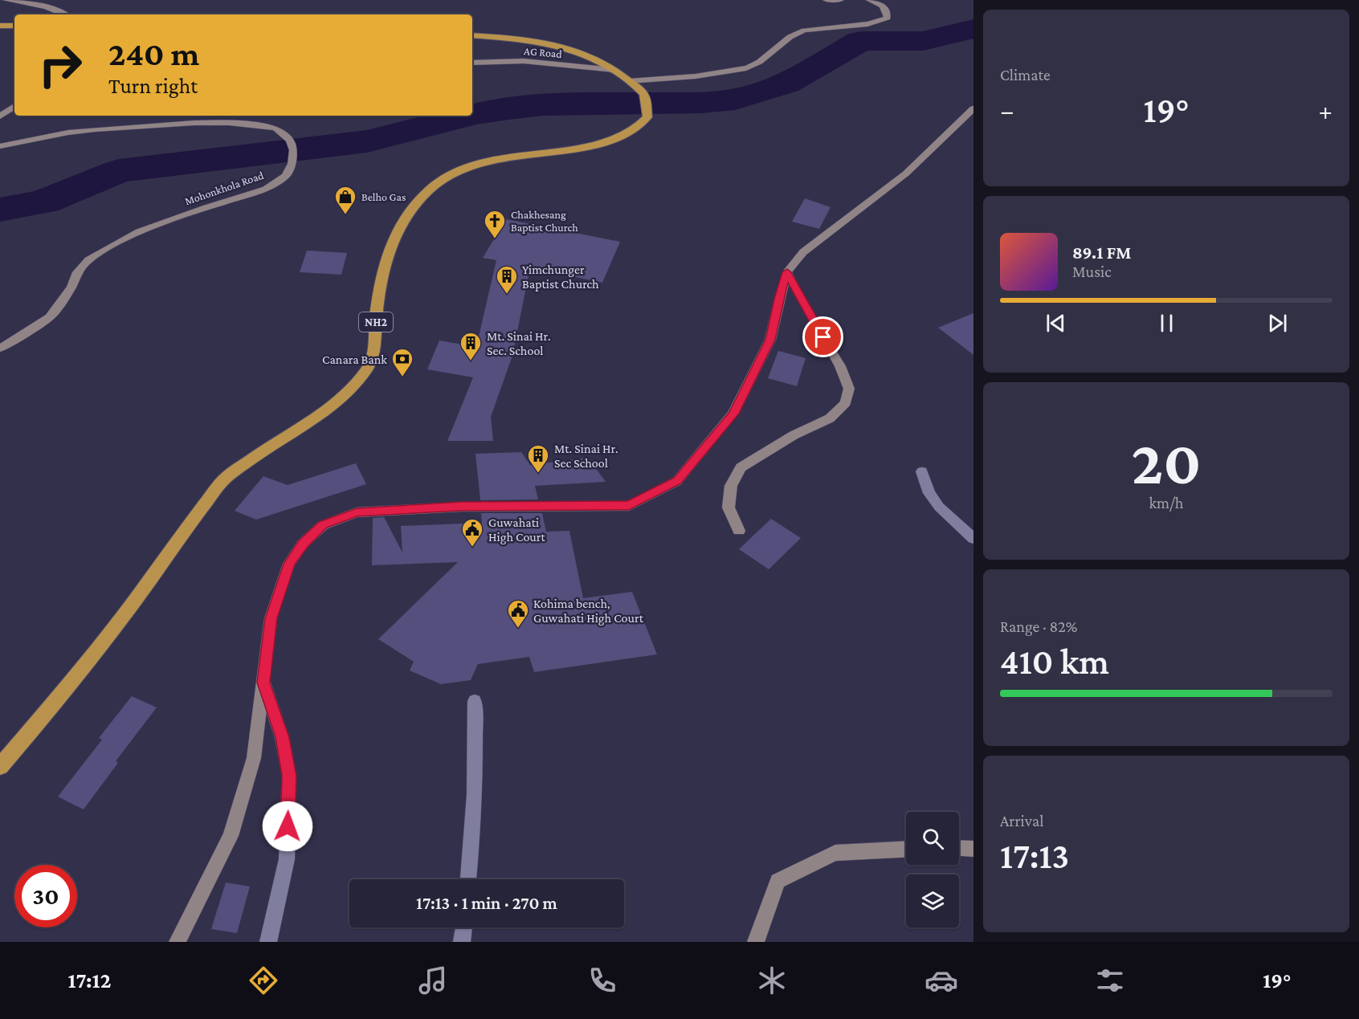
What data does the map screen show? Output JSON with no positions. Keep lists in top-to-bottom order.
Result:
{
  "streets": {
    "highway": ["NH2"],
    "street": ["AG Road", "Mohonkhola Road"]
  },
  "crossings": [
    ["AG Road", "NH2"]
  ],
  "places": {
    "shop": ["Belho Gas"],
    "church": ["Chakhesang Baptist Church"],
    "building": ["Yimchunger Baptist Church", "Mt. Sinai Hr. Sec. School", "Mt. Sinai Hr. Sec School"],
    "bank": ["Canara Bank"],
    "public building": ["Guwahati High Court", "Kohima bench, Guwahati High Court"]
  },
  "page": {
    "tile": [
      "Climate",
      ["20", "km/h"],
      ["Range · 82%", "410 km"],
      ["Arrival", "17:13"]
    ],
    "turn": ["240 m", "Turn right"],
    "heat": ["−", "19°", "+"],
    "song": ["89.1 FM", "Music"],
    "limit": "30",
    "trip": "17:13 · 1 min · 270 m",
    "tabs": ["17:12", "19°"]
  }
}
